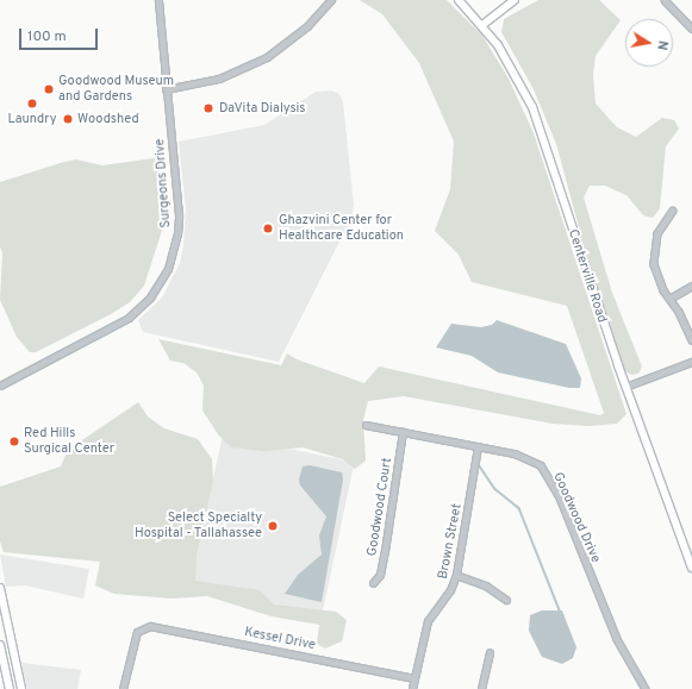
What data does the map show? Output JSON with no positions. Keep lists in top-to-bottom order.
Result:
{
  "streets": {
    "main road": ["Centerville Road"],
    "street": [
      "Surgeons Drive",
      "Goodwood Court",
      "Goodwood Drive",
      "Brown Street",
      "Kessel Drive"
    ]
  },
  "crossings": [
    ["Goodwood Court", "Goodwood Drive"],
    ["Goodwood Drive", "Brown Street"],
    ["Brown Street", "Kessel Drive"]
  ],
  "places": [
    "Goodwood Museum and Gardens",
    "Laundry",
    "DaVita Dialysis",
    "Woodshed",
    "Ghazvini Center for Healthcare Education",
    "Red Hills Surgical Center",
    "Select Specialty Hospital - Tallahassee"
  ],
  "scale_bar": "100 m",
  "north": "right"
}
